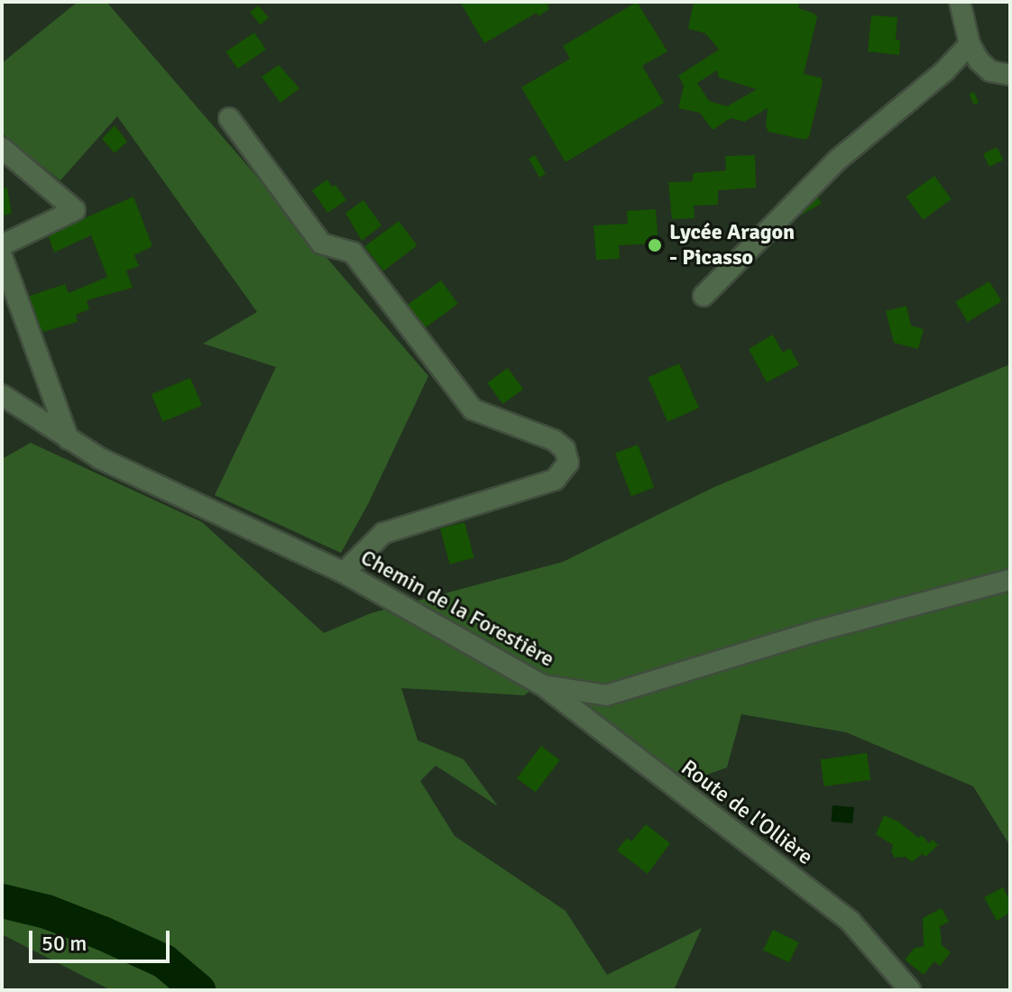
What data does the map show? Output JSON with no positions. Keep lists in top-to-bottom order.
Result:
{
  "streets": {
    "street": ["Chemin de la Forestière", "Route de l'Ollière"]
  },
  "crossings": [
    ["Chemin de la Forestière", "Route de l'Ollière"]
  ],
  "places": ["Lycée Aragon - Picasso"],
  "scale_bar": "50 m"
}
